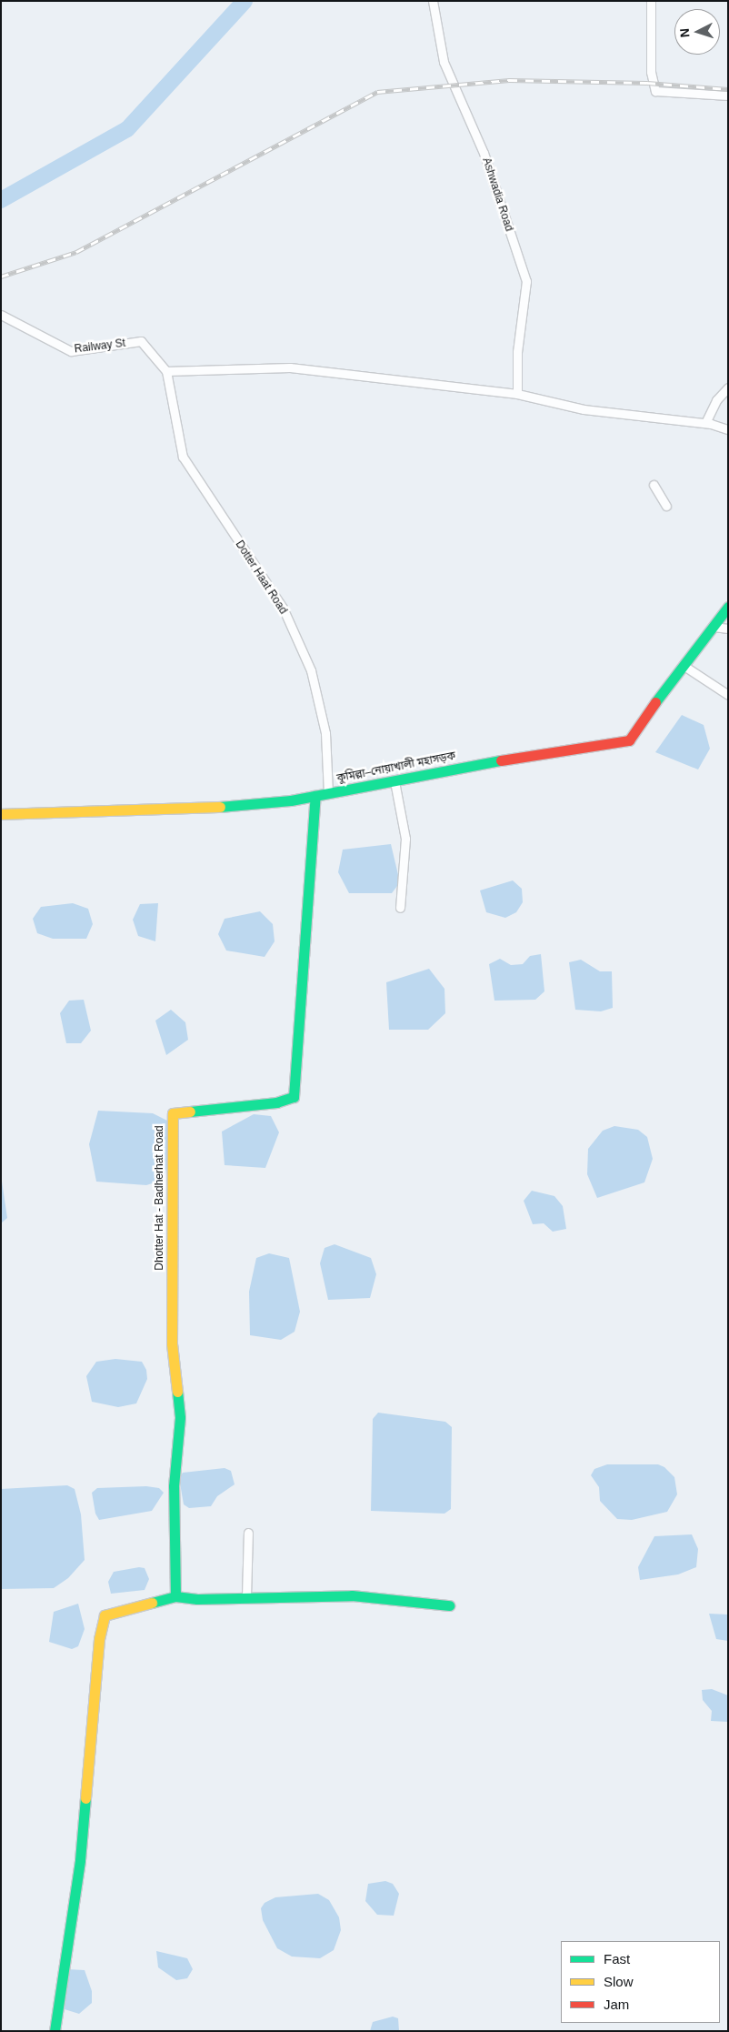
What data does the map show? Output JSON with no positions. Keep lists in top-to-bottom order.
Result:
{
  "streets": {
    "main road": ["কুমিল্লা–নোয়াখালী মহাসড়ক", "Dhotter Hat - Badherhat Road"],
    "street": ["Ashwadia Road", "Railway St", "Dotter Haat Road"]
  },
  "crossings": [
    ["Railway St", "Dotter Haat Road"],
    ["Dotter Haat Road", "কুমিল্লা–নোয়াখালী মহাসড়ক"],
    ["কুমিল্লা–নোয়াখালী মহাসড়ক", "Dhotter Hat - Badherhat Road"]
  ],
  "legend": ["Fast", "Slow", "Jam"],
  "north": "left"
}
